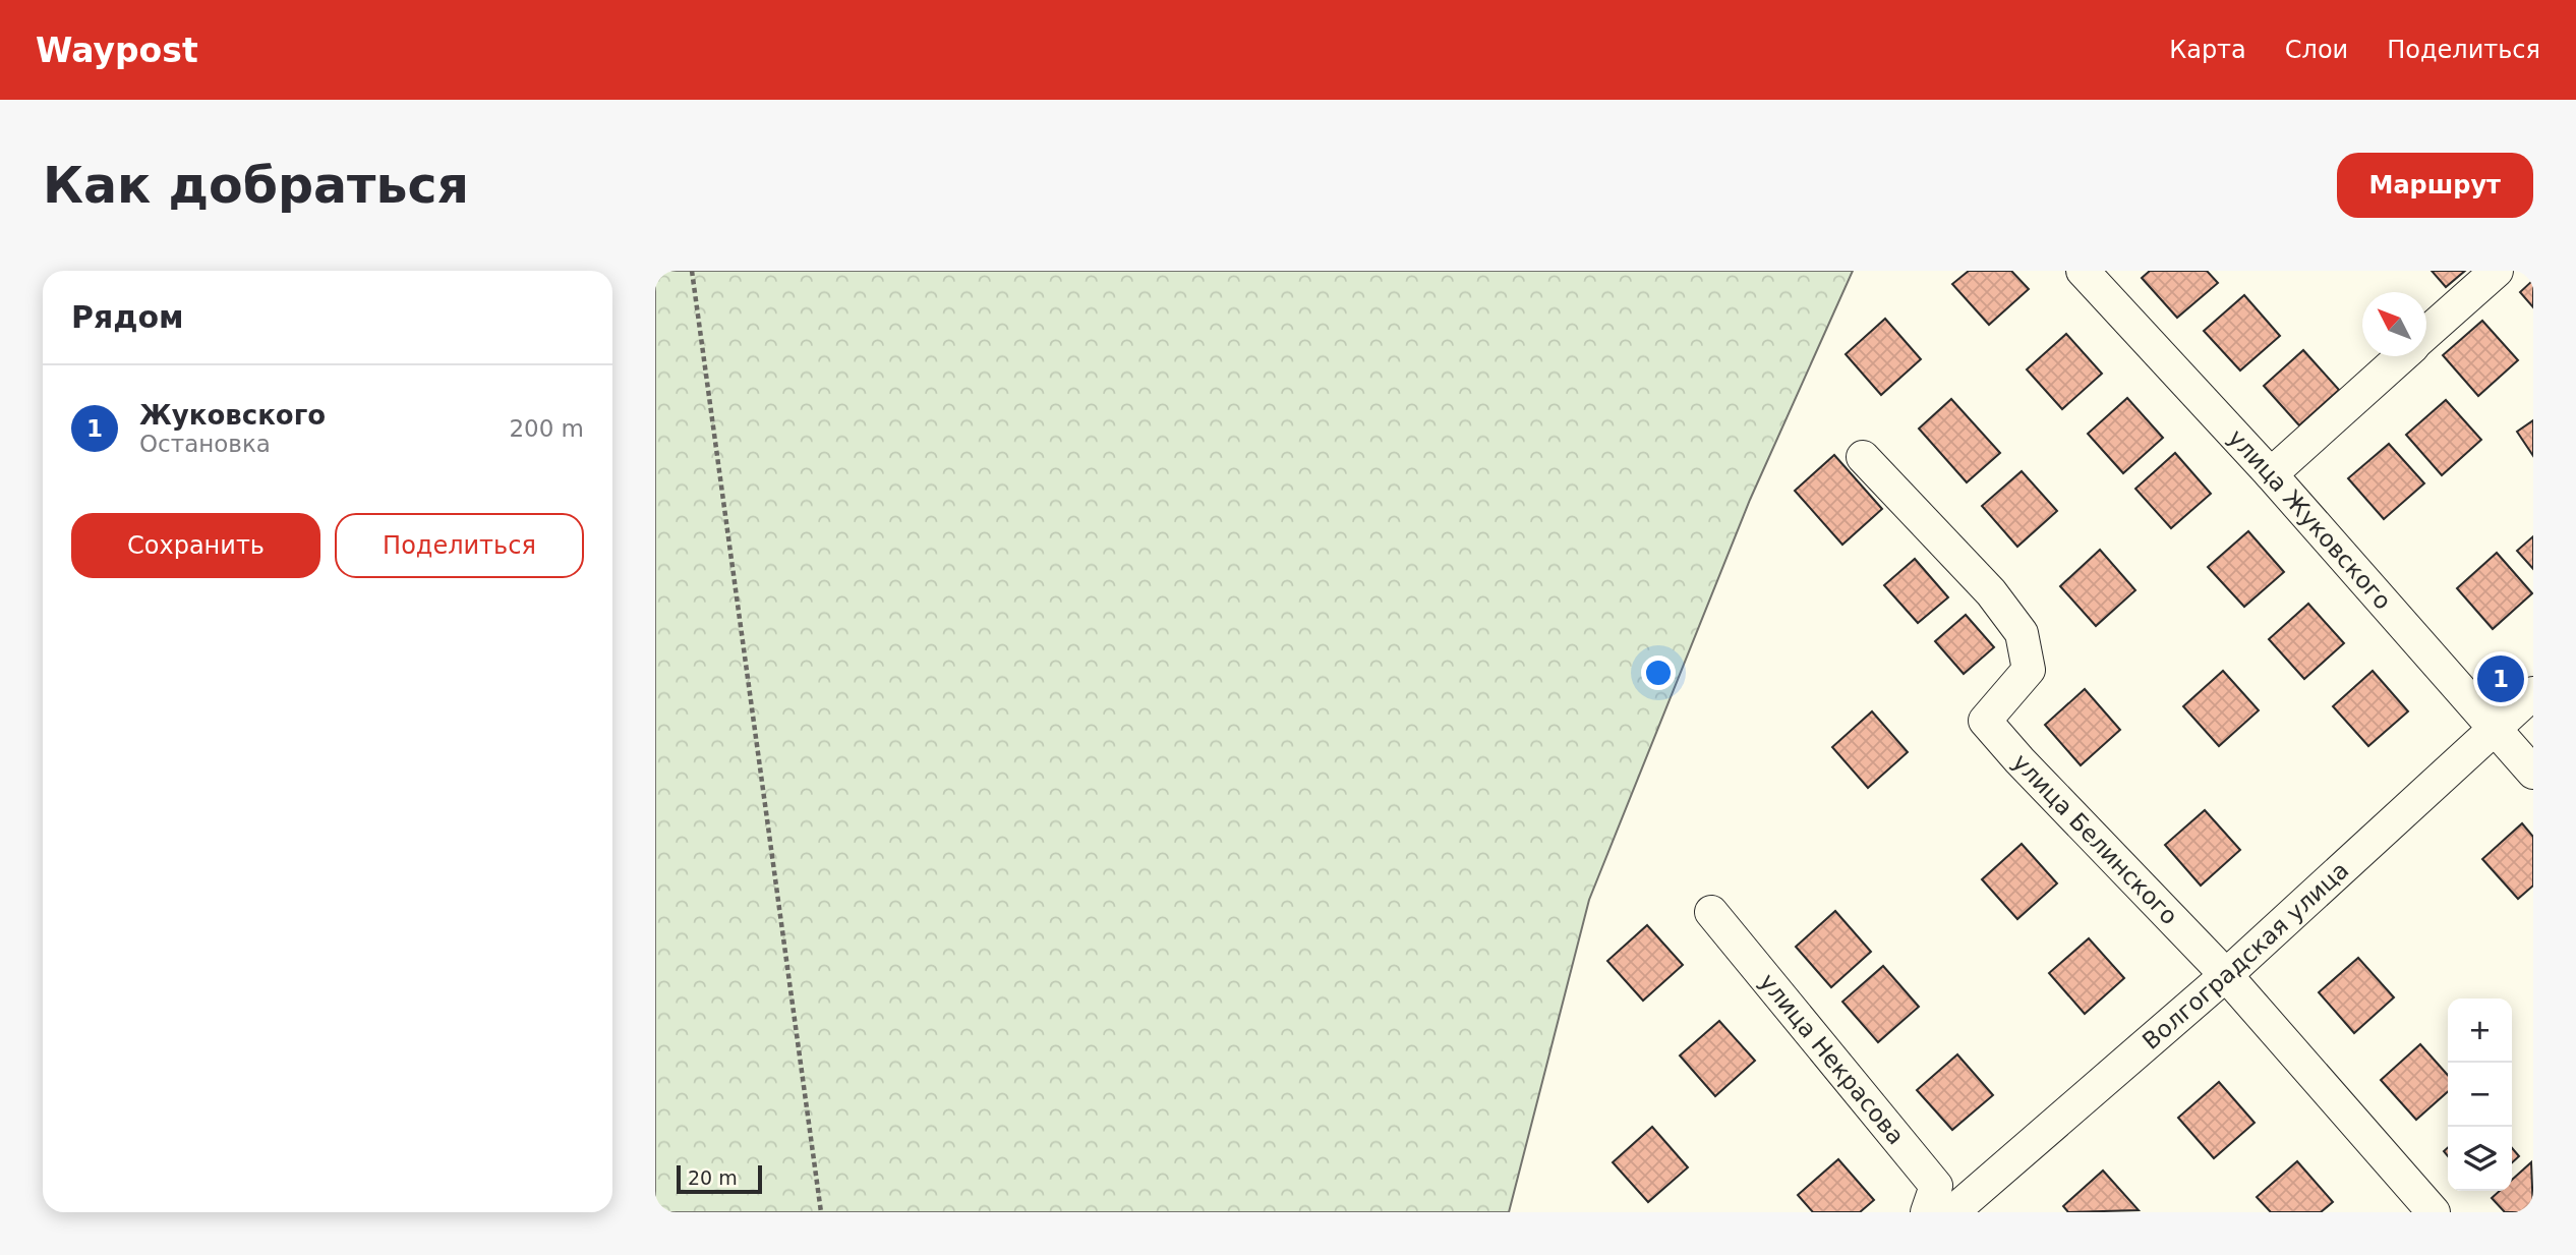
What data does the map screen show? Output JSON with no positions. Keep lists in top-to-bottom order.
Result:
{
  "streets": {
    "street": [
      "улица Жуковского",
      "улица Белинского",
      "Волгоградская улица",
      "улица Некрасова"
    ]
  },
  "crossings": [
    ["улица Жуковского", "Волгоградская улица"],
    ["улица Белинского", "Волгоградская улица"]
  ],
  "scale_bar": "20 m",
  "north": "top left",
  "page": {
    "header": "Waypost",
    "nav": ["Карта", "Слои", "Поделиться"],
    "buttons": [
      "Маршрут",
      ["Сохранить", "Поделиться"]
    ],
    "title": "Как добраться",
    "heading": "Рядом",
    "list": [
      {
        "mark": "1",
        "name": "Жуковского",
        "note": "Остановка",
        "value": "200 m"
      }
    ],
    "pins": "1",
    "map_buttons": ["+", "−"],
    "scale": "20 m"
  }
}
